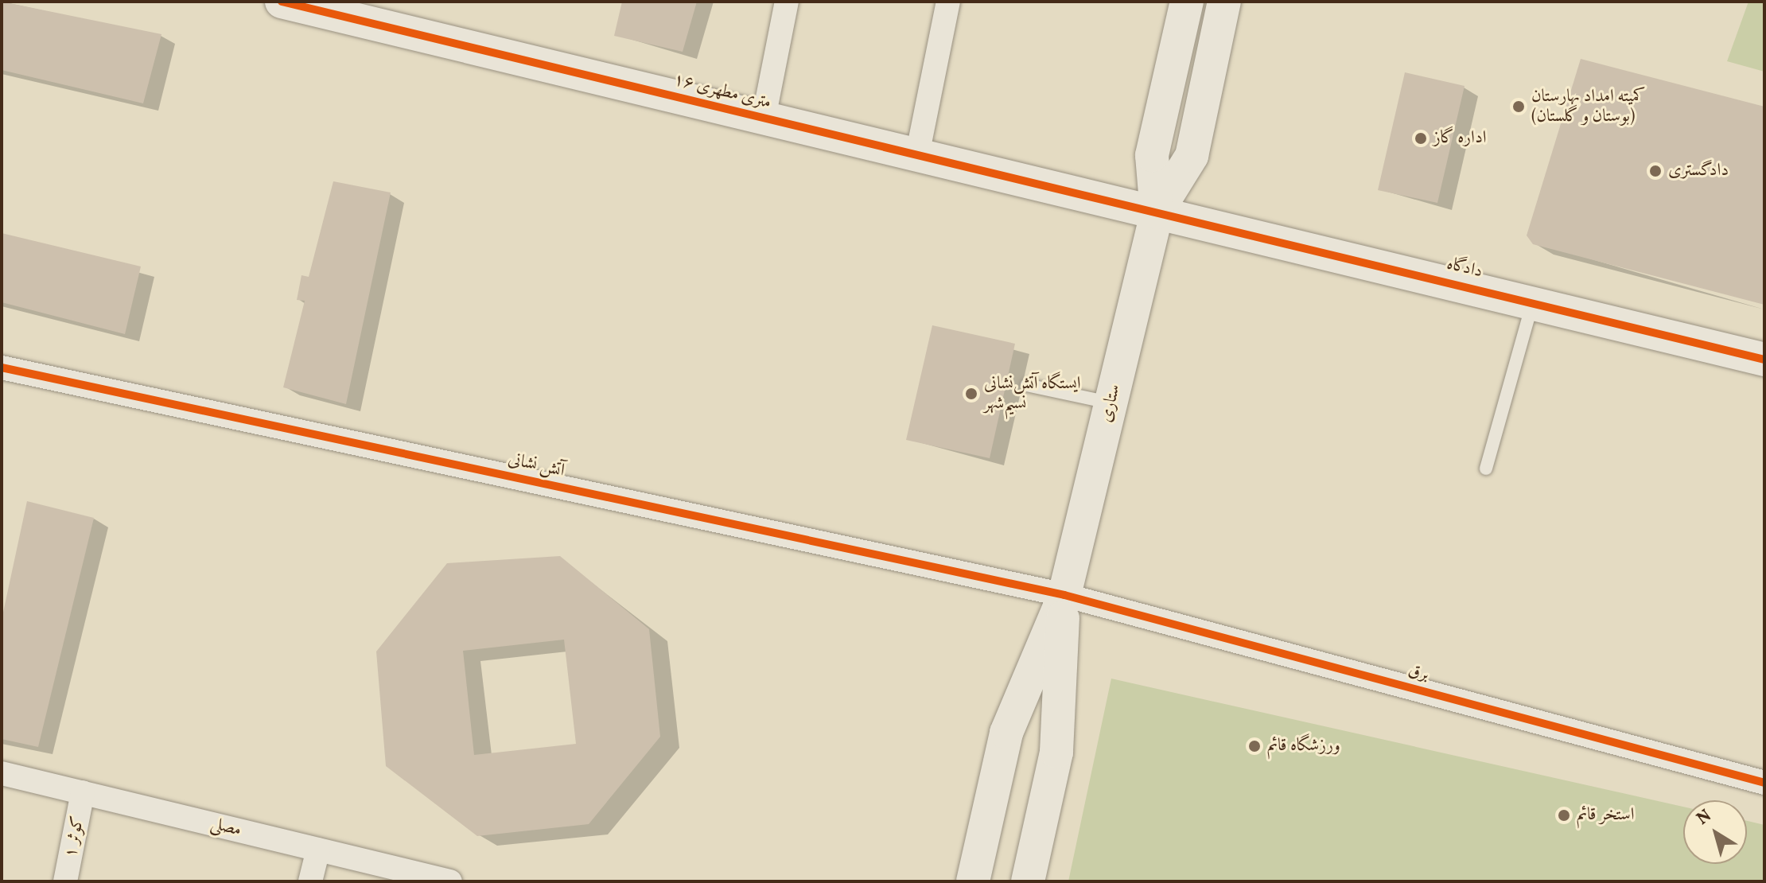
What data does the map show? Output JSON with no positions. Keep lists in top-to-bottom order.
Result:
{
  "streets": {
    "street": [
      "۱۶ متری مطهری",
      "دادگاه",
      "ستاری",
      "آتش نشانی",
      "برق",
      "مصلی",
      "کوثر ۱"
    ]
  },
  "crossings": [
    ["۱۶ متری مطهری", "دادگاه"],
    ["۱۶ متری مطهری", "ستاری"],
    ["دادگاه", "ستاری"],
    ["ستاری", "آتش نشانی"],
    ["ستاری", "برق"],
    ["آتش نشانی", "برق"],
    ["مصلی", "کوثر ۱"]
  ],
  "places": [
    "کمیته امداد بهارستان (بوستان و گلستان)",
    "اداره گاز",
    "دادگستری",
    "ایستگاه آتش‌نشانی نسیم‌شهر",
    "ورزشگاه قائم",
    "استخر قائم"
  ],
  "north": "top left"
}
